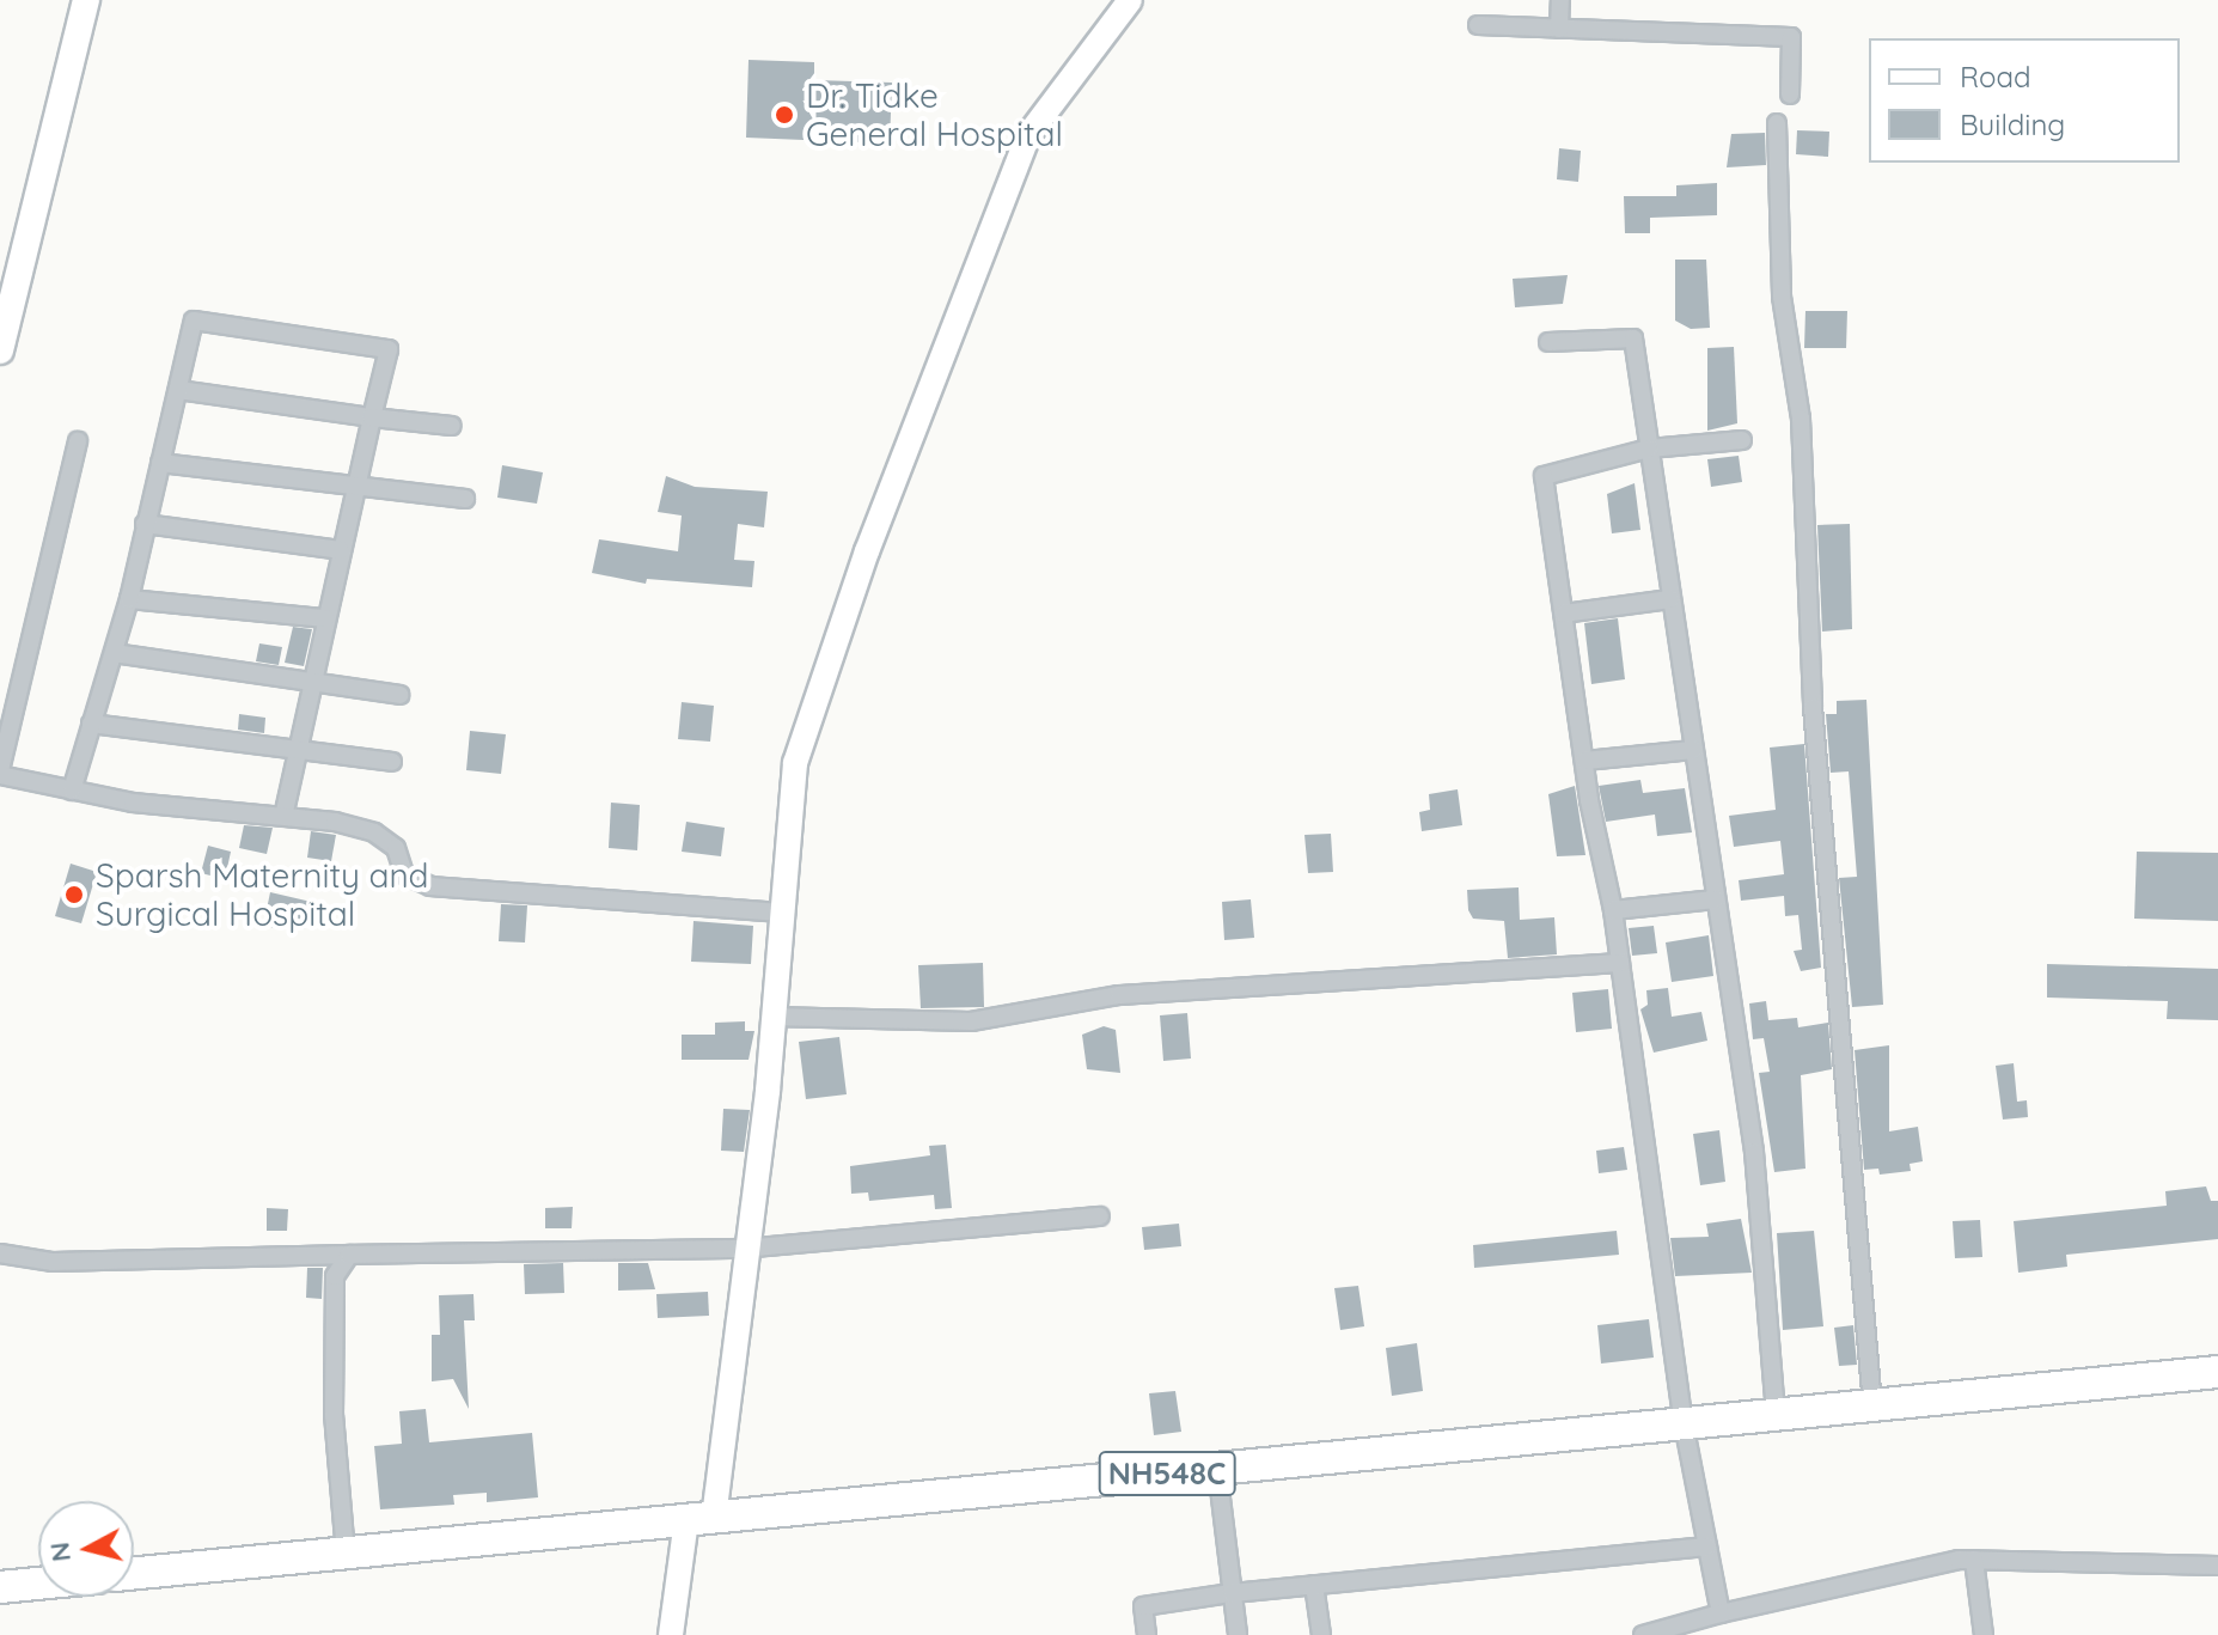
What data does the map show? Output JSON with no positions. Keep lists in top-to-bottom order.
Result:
{
  "streets": {
    "highway": ["NH548C"]
  },
  "places": ["Dr. Tidke General Hospital", "Sparsh Maternity and Surgical Hospital"],
  "legend": ["Road", "Building"],
  "north": "left"
}
